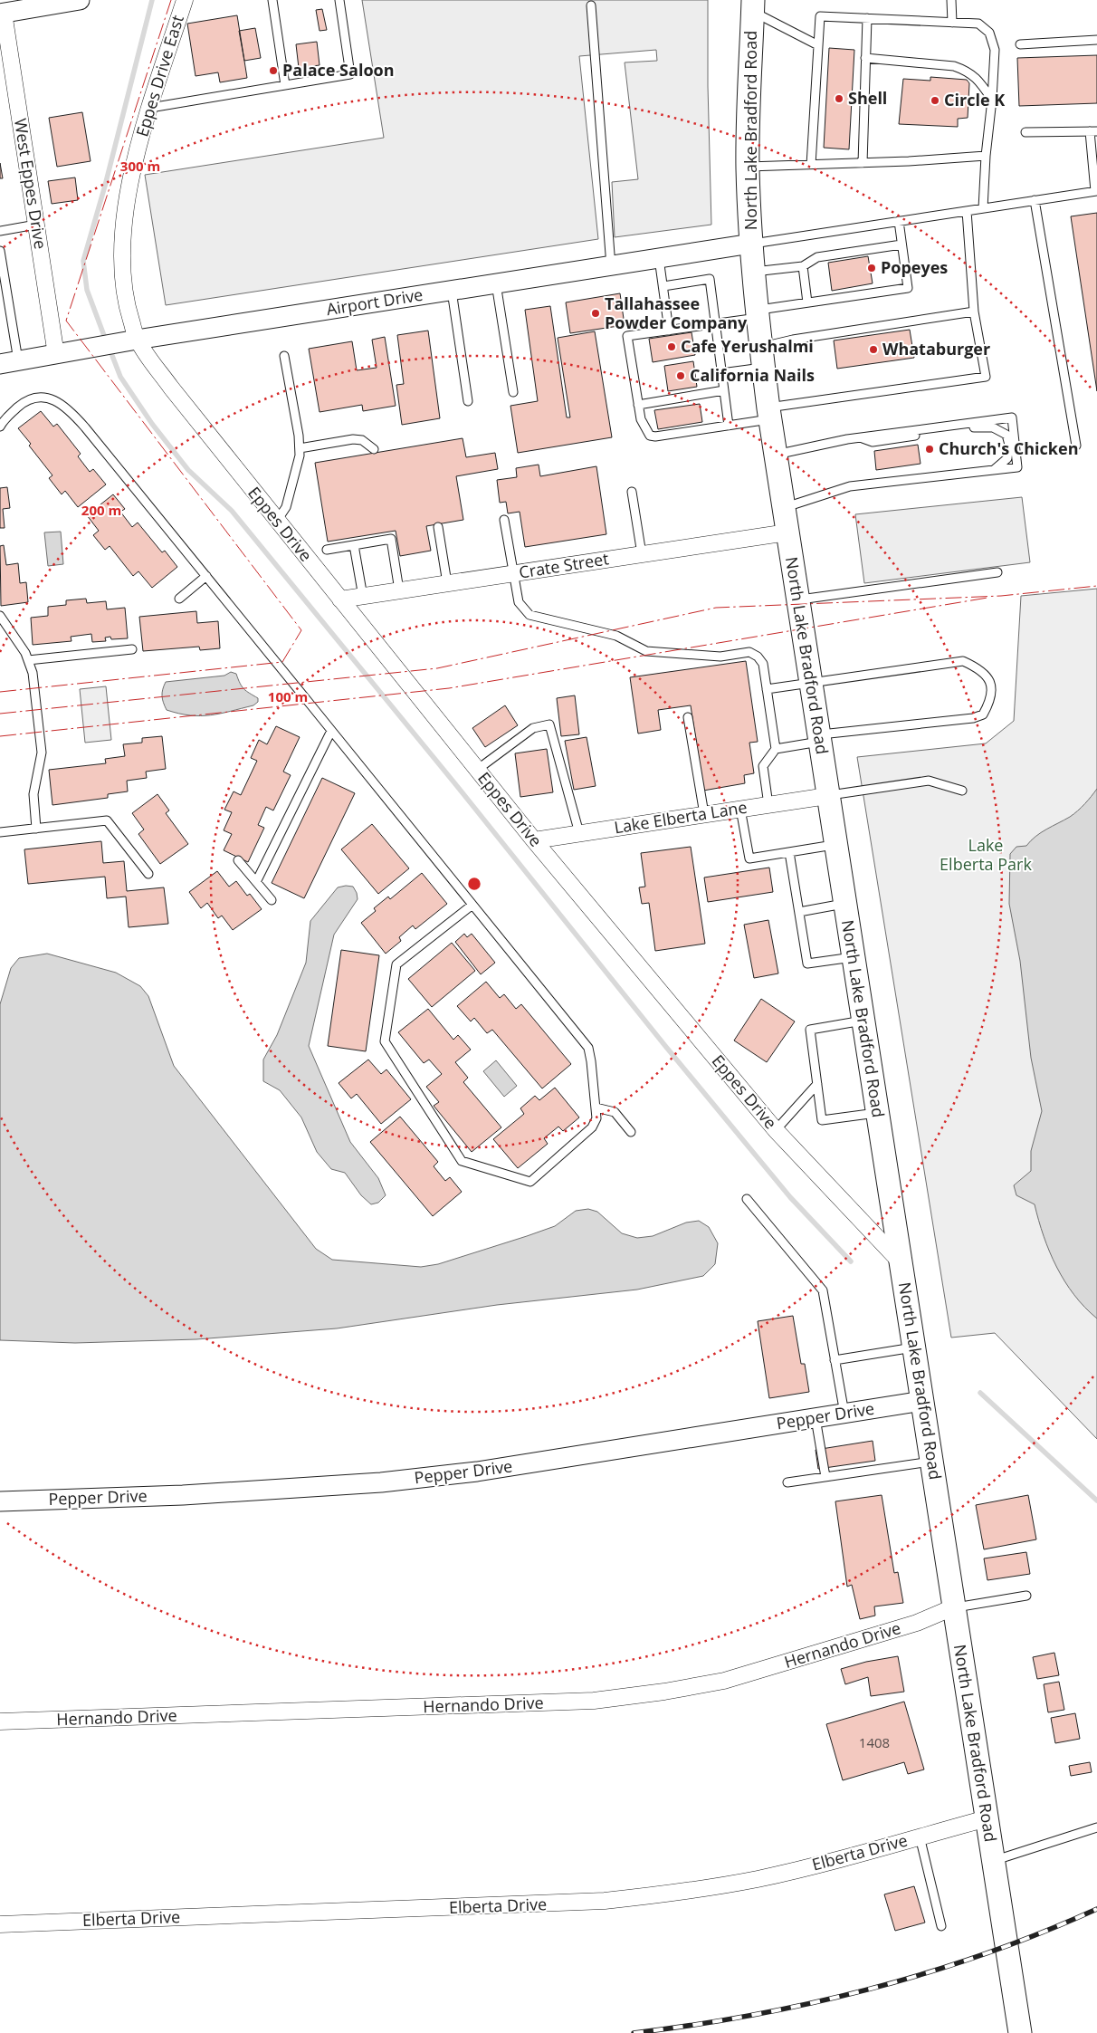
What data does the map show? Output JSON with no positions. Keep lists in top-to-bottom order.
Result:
{
  "streets": {
    "main road": ["North Lake Bradford Road"],
    "street": [
      "Eppes Drive East",
      "West Eppes Drive",
      "Airport Drive",
      "Eppes Drive",
      "Crate Street",
      "Lake Elberta Lane",
      "Pepper Drive",
      "Hernando Drive",
      "Elberta Drive"
    ]
  },
  "crossings": [
    ["Eppes Drive East", "Airport Drive"],
    ["Eppes Drive East", "Eppes Drive"],
    ["North Lake Bradford Road", "Airport Drive"],
    ["North Lake Bradford Road", "Eppes Drive"],
    ["North Lake Bradford Road", "Crate Street"],
    ["North Lake Bradford Road", "Lake Elberta Lane"],
    ["North Lake Bradford Road", "Pepper Drive"],
    ["North Lake Bradford Road", "Hernando Drive"],
    ["North Lake Bradford Road", "Elberta Drive"],
    ["West Eppes Drive", "Airport Drive"],
    ["Airport Drive", "Eppes Drive"],
    ["Eppes Drive", "Crate Street"],
    ["Eppes Drive", "Lake Elberta Lane"]
  ],
  "parks": ["Lake Elberta Park"],
  "places": [
    "Palace Saloon",
    "Shell",
    "Circle K",
    "Popeyes",
    "Tallahassee Powder Company",
    "Cafe Yerushalmi",
    "Whataburger",
    "California Nails",
    "Church's Chicken"
  ],
  "house_numbers": ["1408"],
  "rings": ["300 m", "200 m", "100 m"]
}
